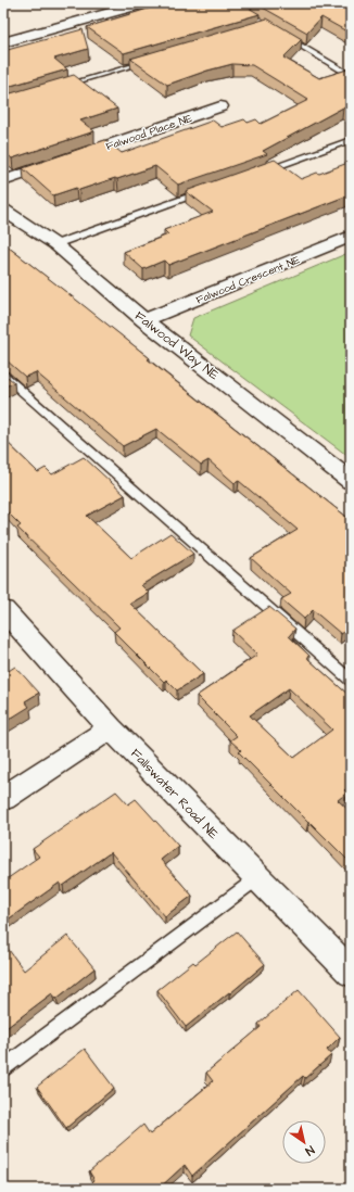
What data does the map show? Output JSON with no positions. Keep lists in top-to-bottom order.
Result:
{
  "streets": {
    "street": [
      "Falwood Place NE",
      "Falwood Crescent NE",
      "Falwood Way NE",
      "Fallswater Road NE"
    ]
  },
  "crossings": [
    ["Falwood Crescent NE", "Falwood Way NE"]
  ],
  "north": "bottom right"
}
